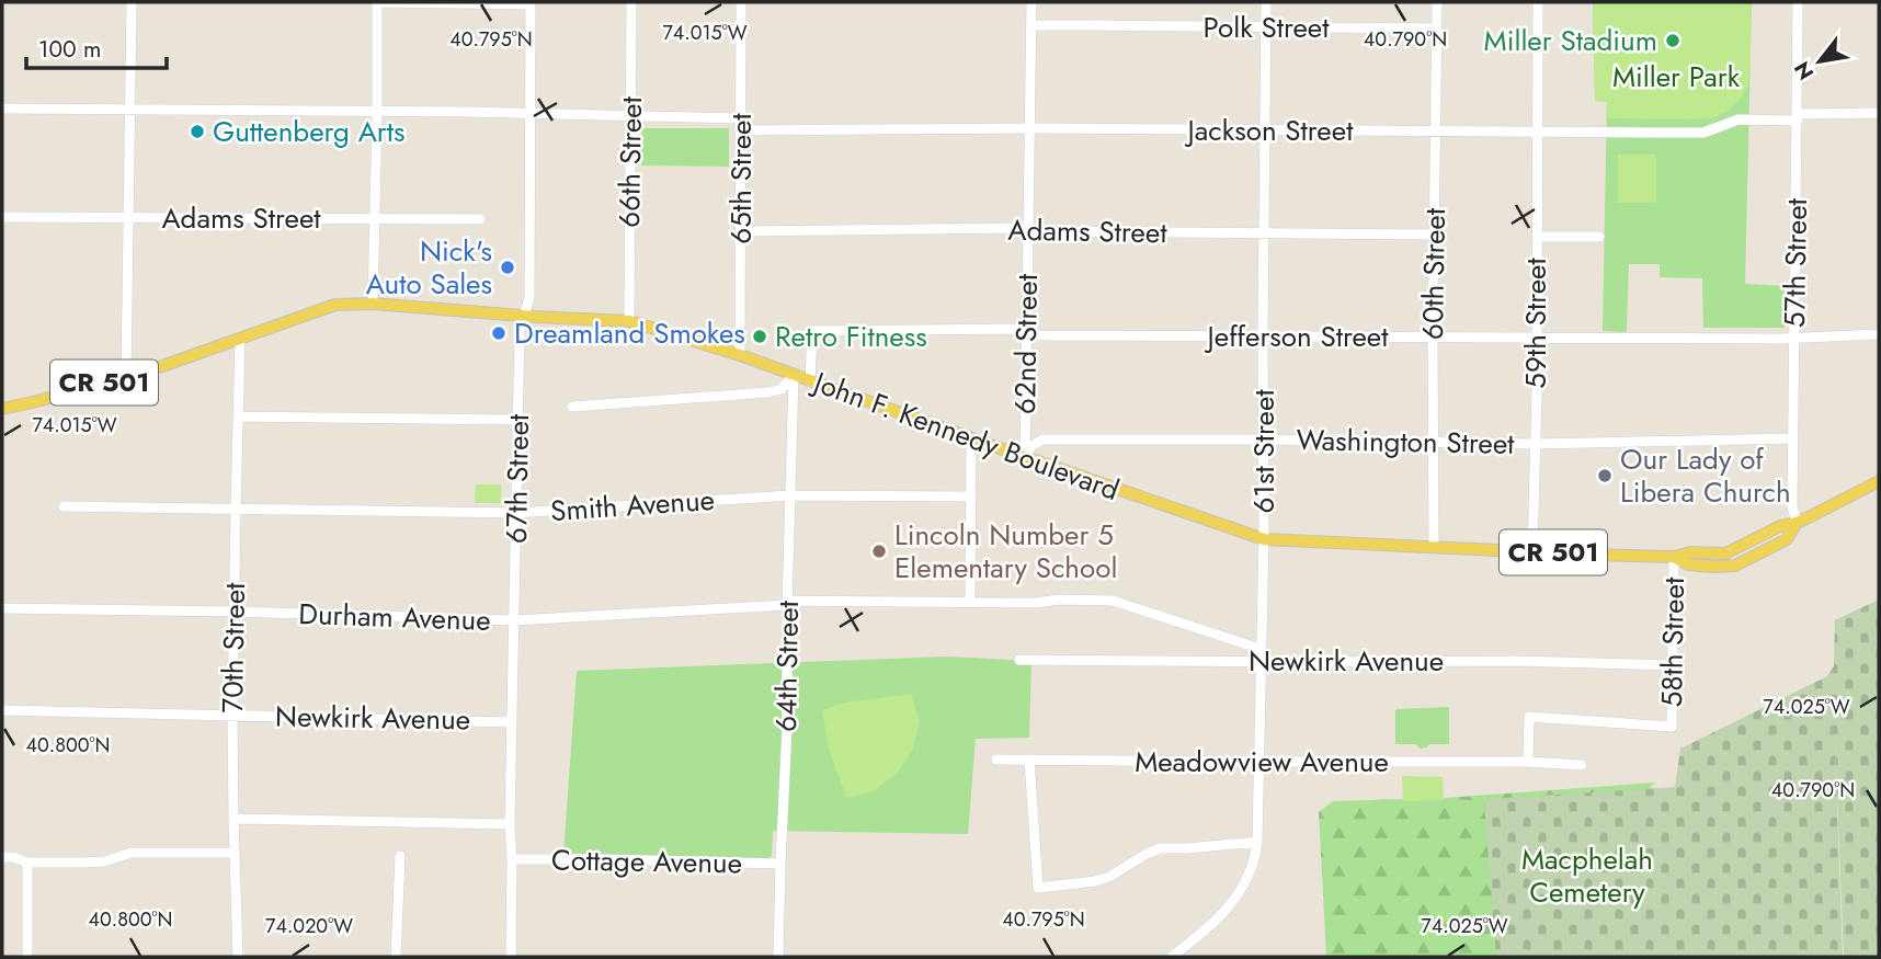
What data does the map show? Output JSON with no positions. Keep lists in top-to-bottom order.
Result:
{
  "streets": {
    "main road": ["CR 501", "John F. Kennedy Boulevard"],
    "street": [
      "Polk Street",
      "Jackson Street",
      "66th Street",
      "65th Street",
      "Adams Street",
      "57th Street",
      "60th Street",
      "59th Street",
      "Jefferson Street",
      "62nd Street",
      "Washington Street",
      "61st Street",
      "67th Street",
      "Smith Avenue",
      "Durham Avenue",
      "58th Street",
      "70th Street",
      "Newkirk Avenue",
      "64th Street",
      "Meadowview Avenue",
      "Cottage Avenue"
    ]
  },
  "crossings": [
    ["Polk Street", "60th Street"],
    ["Polk Street", "62nd Street"],
    ["Polk Street", "61st Street"],
    ["Jackson Street", "65th Street"],
    ["Jackson Street", "57th Street"],
    ["Jackson Street", "60th Street"],
    ["Jackson Street", "59th Street"],
    ["Jackson Street", "62nd Street"],
    ["Jackson Street", "61st Street"],
    ["66th Street", "John F. Kennedy Boulevard"],
    ["65th Street", "Adams Street"],
    ["65th Street", "John F. Kennedy Boulevard"],
    ["Adams Street", "60th Street"],
    ["Adams Street", "62nd Street"],
    ["Adams Street", "61st Street"],
    ["57th Street", "Jefferson Street"],
    ["57th Street", "John F. Kennedy Boulevard"],
    ["57th Street", "Washington Street"],
    ["60th Street", "Jefferson Street"],
    ["60th Street", "John F. Kennedy Boulevard"],
    ["60th Street", "Washington Street"],
    ["59th Street", "Jefferson Street"],
    ["59th Street", "John F. Kennedy Boulevard"],
    ["59th Street", "Washington Street"],
    ["Jefferson Street", "62nd Street"],
    ["Jefferson Street", "John F. Kennedy Boulevard"],
    ["Jefferson Street", "61st Street"],
    ["62nd Street", "John F. Kennedy Boulevard"],
    ["62nd Street", "Washington Street"],
    ["John F. Kennedy Boulevard", "Washington Street"],
    ["John F. Kennedy Boulevard", "61st Street"],
    ["John F. Kennedy Boulevard", "67th Street"],
    ["John F. Kennedy Boulevard", "58th Street"],
    ["John F. Kennedy Boulevard", "70th Street"],
    ["John F. Kennedy Boulevard", "64th Street"],
    ["Washington Street", "61st Street"],
    ["61st Street", "Durham Avenue"],
    ["61st Street", "Newkirk Avenue"],
    ["61st Street", "Meadowview Avenue"],
    ["67th Street", "Smith Avenue"],
    ["67th Street", "Durham Avenue"],
    ["67th Street", "Newkirk Avenue"],
    ["67th Street", "Cottage Avenue"],
    ["Smith Avenue", "70th Street"],
    ["Smith Avenue", "64th Street"],
    ["Durham Avenue", "70th Street"],
    ["Durham Avenue", "64th Street"],
    ["58th Street", "Newkirk Avenue"],
    ["58th Street", "Meadowview Avenue"],
    ["70th Street", "Newkirk Avenue"],
    ["64th Street", "Cottage Avenue"]
  ],
  "parks": ["Miller Park", "Macphelah Cemetery"],
  "places": [
    "Miller Stadium",
    "Guttenberg Arts",
    "Nick's Auto Sales",
    "Dreamland Smokes",
    "Retro Fitness",
    "Our Lady of Libera Church",
    "Lincoln Number 5 Elementary School"
  ],
  "scale_bar": "100 m",
  "north": "bottom left",
  "coordinates": [
    "74.015°W",
    "40.790°N",
    "40.795°N",
    "74.025°W",
    "40.800°N",
    "74.020°W"
  ]
}
